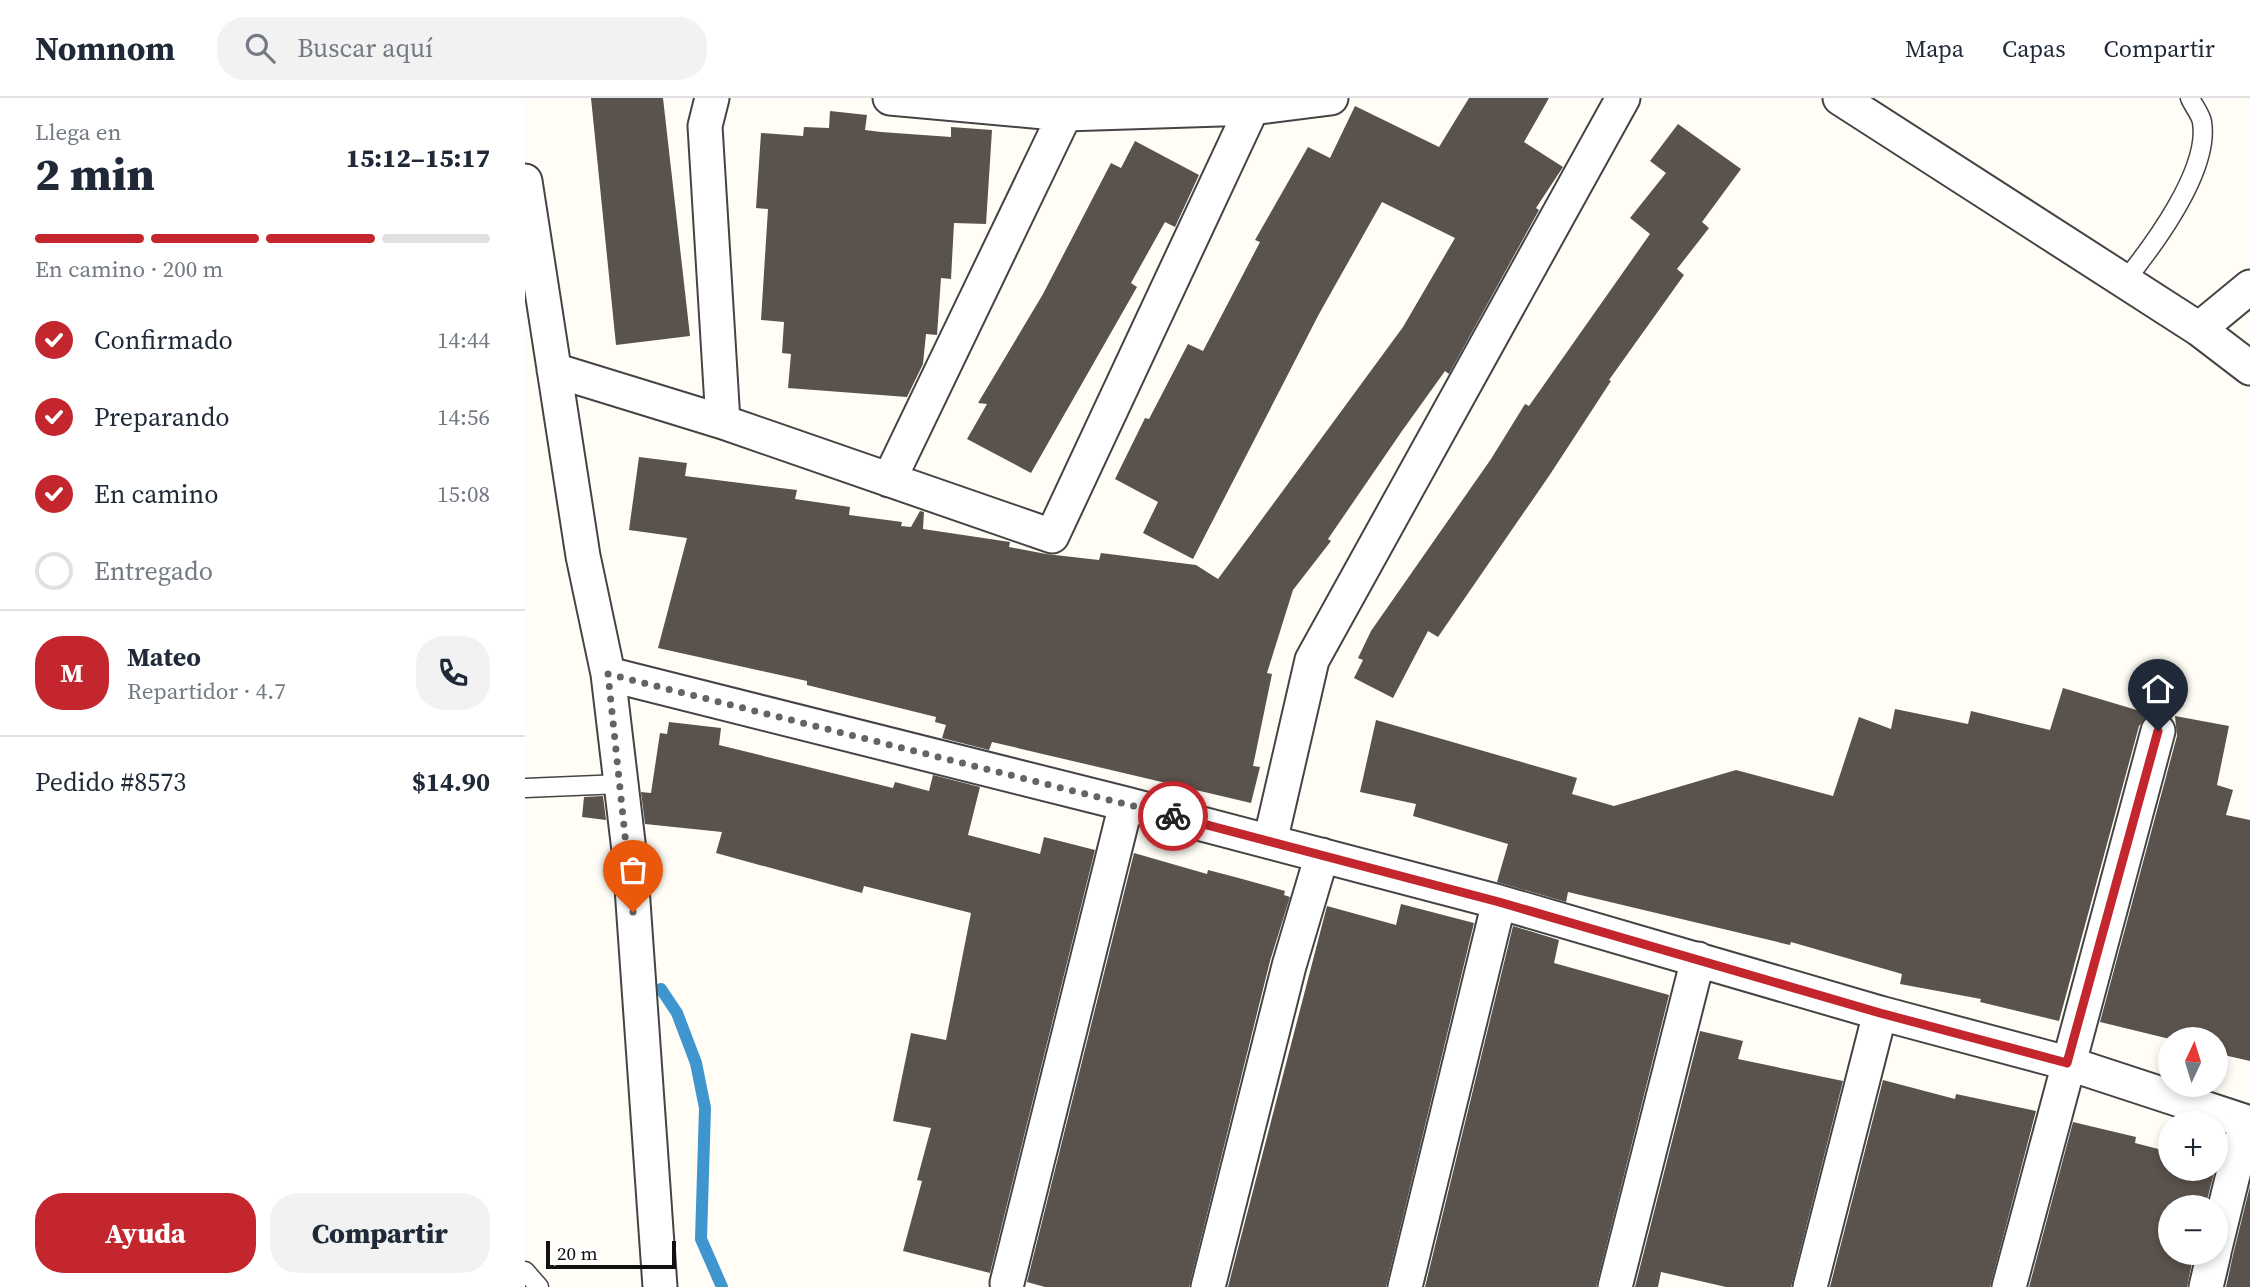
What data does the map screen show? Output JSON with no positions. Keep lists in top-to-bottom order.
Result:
{
  "scale_bar": "20 m",
  "north": "top",
  "page": {
    "header": "Nomnom",
    "search": "Buscar aquí",
    "nav": ["Mapa", "Capas", "Compartir"],
    "heading": ["2 min", "Llega en", "15:12–15:17"],
    "panel": [
      "Mateo",
      "Repartidor · 4.7",
      "Pedido #8573",
      "$14.90"
    ],
    "bar": "En camino · 200 m",
    "list": [
      ["Confirmado", "14:44"],
      ["Preparando", "14:56"],
      ["En camino", "15:08"],
      "Entregado"
    ],
    "round": "M",
    "map_buttons": ["+", "−"],
    "buttons": ["Ayuda", "Compartir"],
    "scale": "20 m"
  }
}
